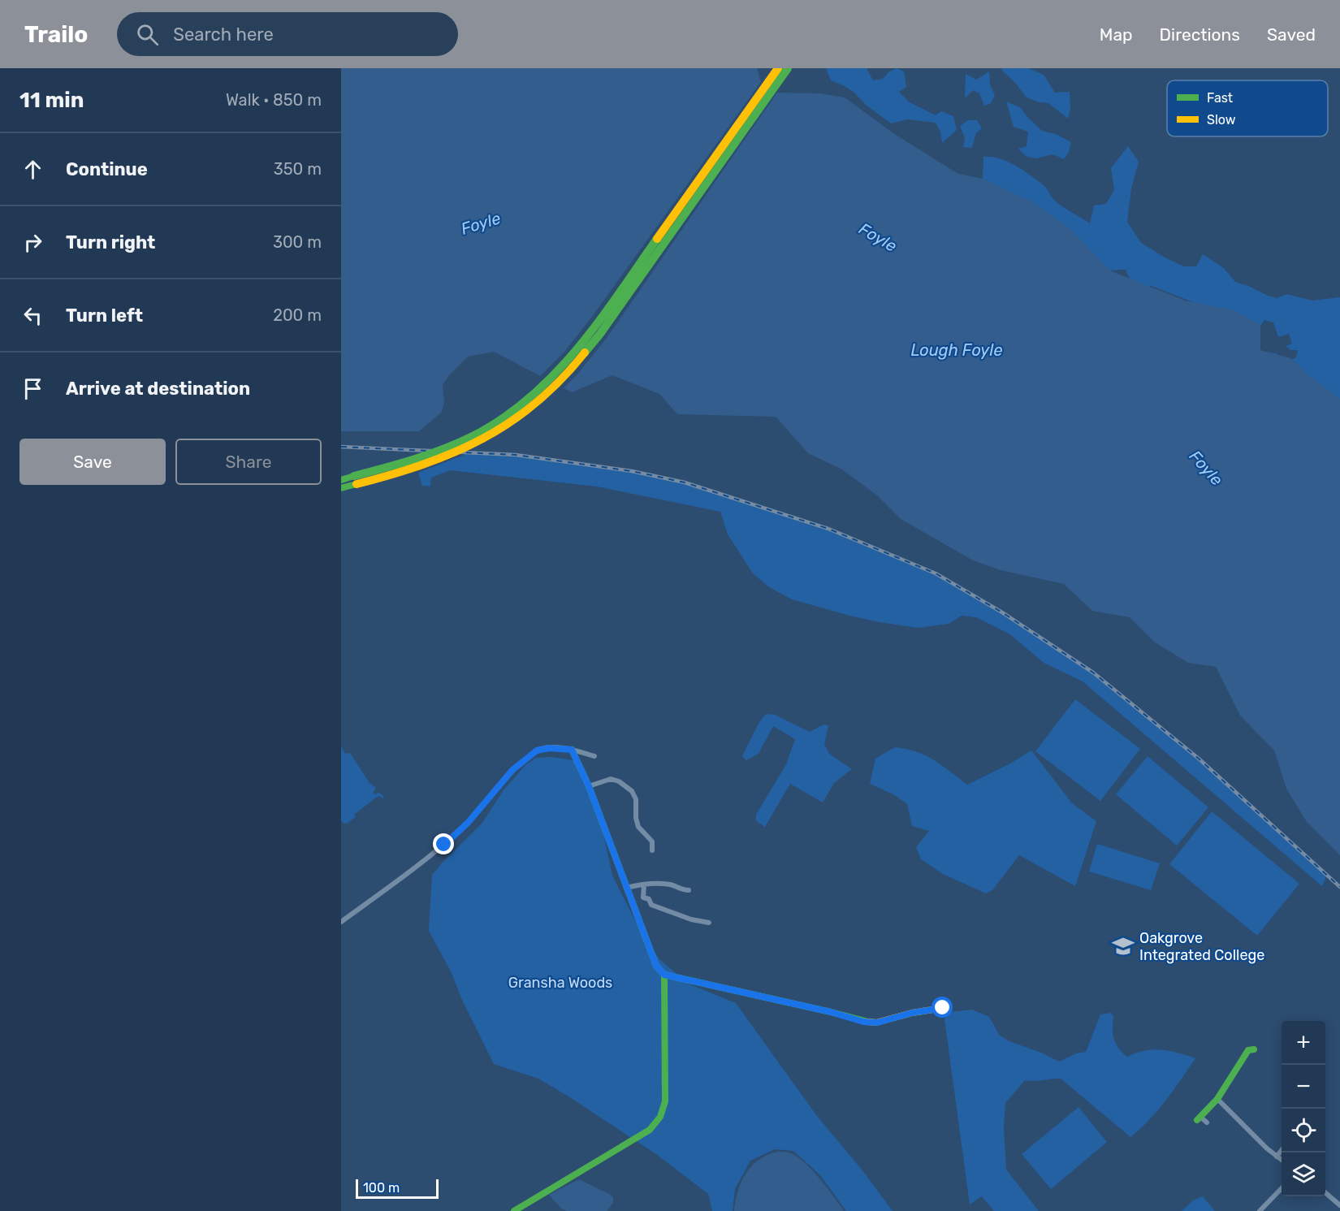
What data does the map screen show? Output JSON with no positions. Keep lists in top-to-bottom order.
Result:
{
  "water": ["Foyle", "Lough Foyle"],
  "parks": ["Gransha Woods"],
  "places": {
    "school or university": ["Oakgrove Integrated College"]
  },
  "legend": ["Fast", "Slow"],
  "scale_bar": "100 m",
  "page": {
    "header": "Trailo",
    "search": "Search here",
    "nav": ["Map", "Directions", "Saved"],
    "heading": ["11 min", "Walk · 850 m"],
    "list": [
      ["Continue", "350 m"],
      ["Turn right", "300 m"],
      ["Turn left", "200 m"],
      "Arrive at destination"
    ],
    "buttons": ["Save", "Share"],
    "map_buttons": ["+", "−"],
    "scale": "100 m"
  }
}
